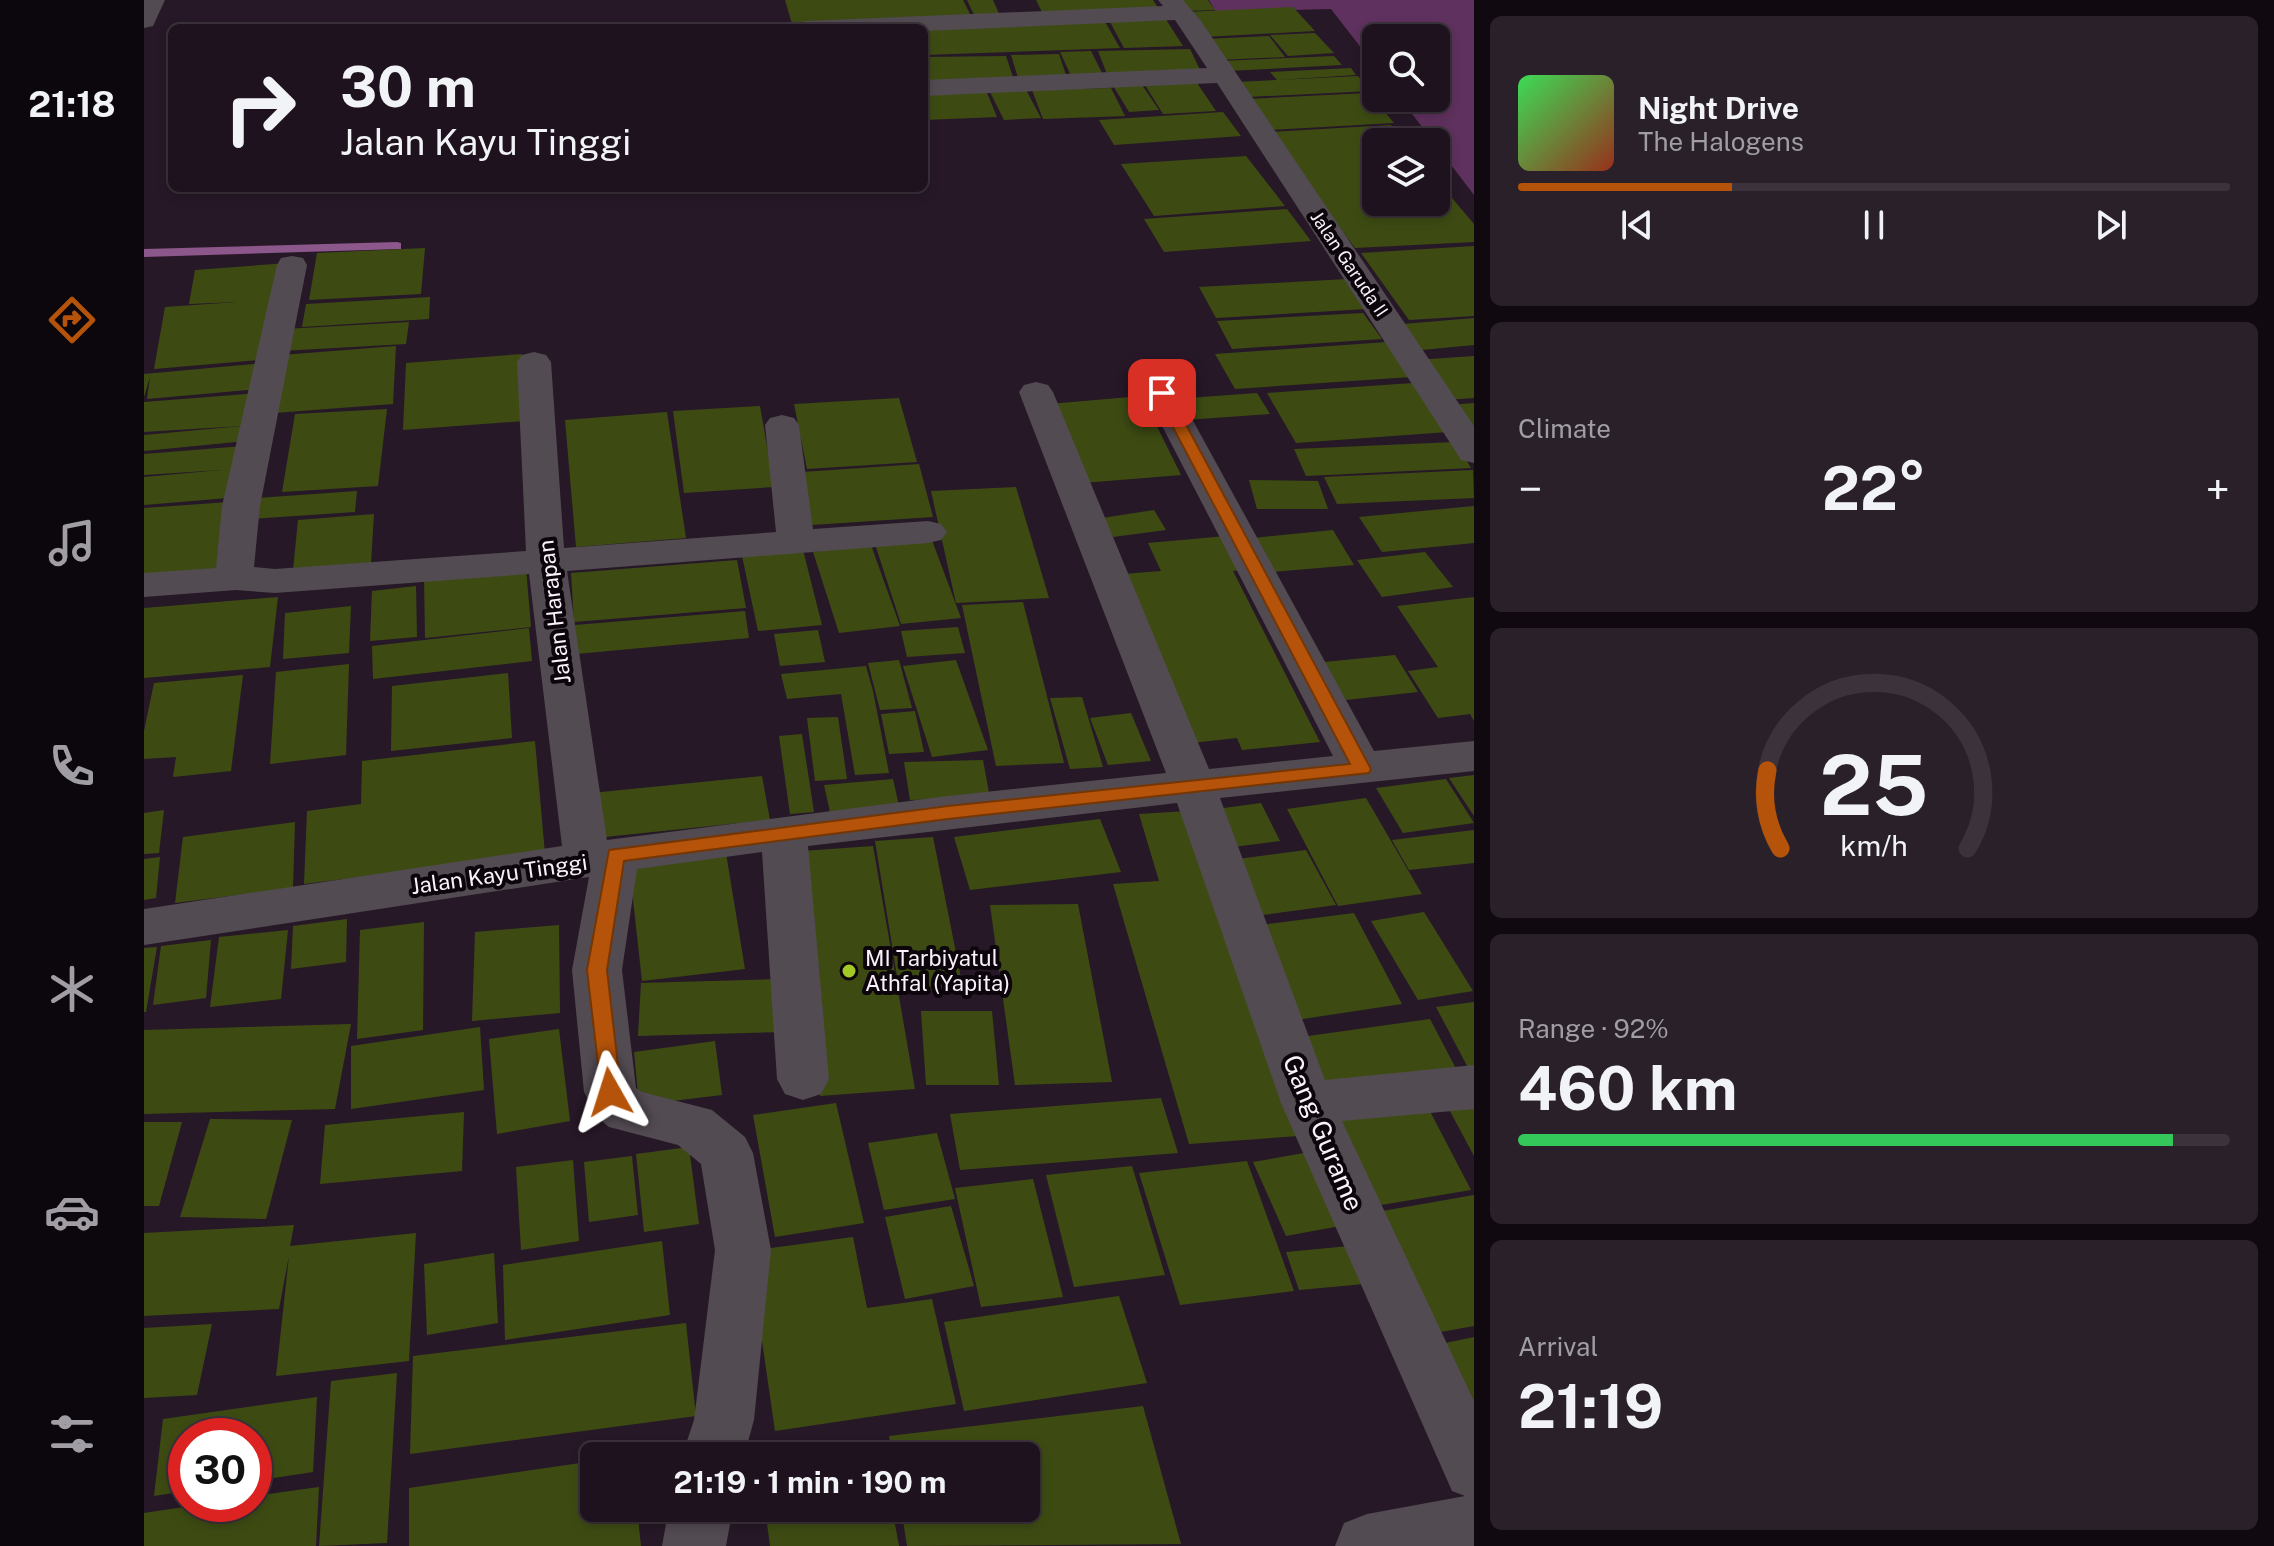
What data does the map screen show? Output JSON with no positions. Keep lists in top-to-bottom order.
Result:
{
  "streets": {
    "street": [
      "Jalan Garuda II",
      "Jalan Harapan",
      "Jalan Kayu Tinggi",
      "Gang Gurame"
    ]
  },
  "crossings": [
    ["Jalan Harapan", "Jalan Kayu Tinggi"],
    ["Jalan Kayu Tinggi", "Gang Gurame"]
  ],
  "places": ["MI Tarbiyatul Athfal (Yapita)"],
  "page": {
    "tabs": "21:18",
    "turn": ["30 m", "Jalan Kayu Tinggi"],
    "song": ["Night Drive", "The Halogens"],
    "tile": [
      "Climate",
      ["Range · 92%", "460 km"],
      ["Arrival", "21:19"]
    ],
    "heat": ["−", "22°", "+"],
    "limit": "30",
    "trip": "21:19 · 1 min · 190 m",
    "gauge": ["25", "km/h"]
  }
}
